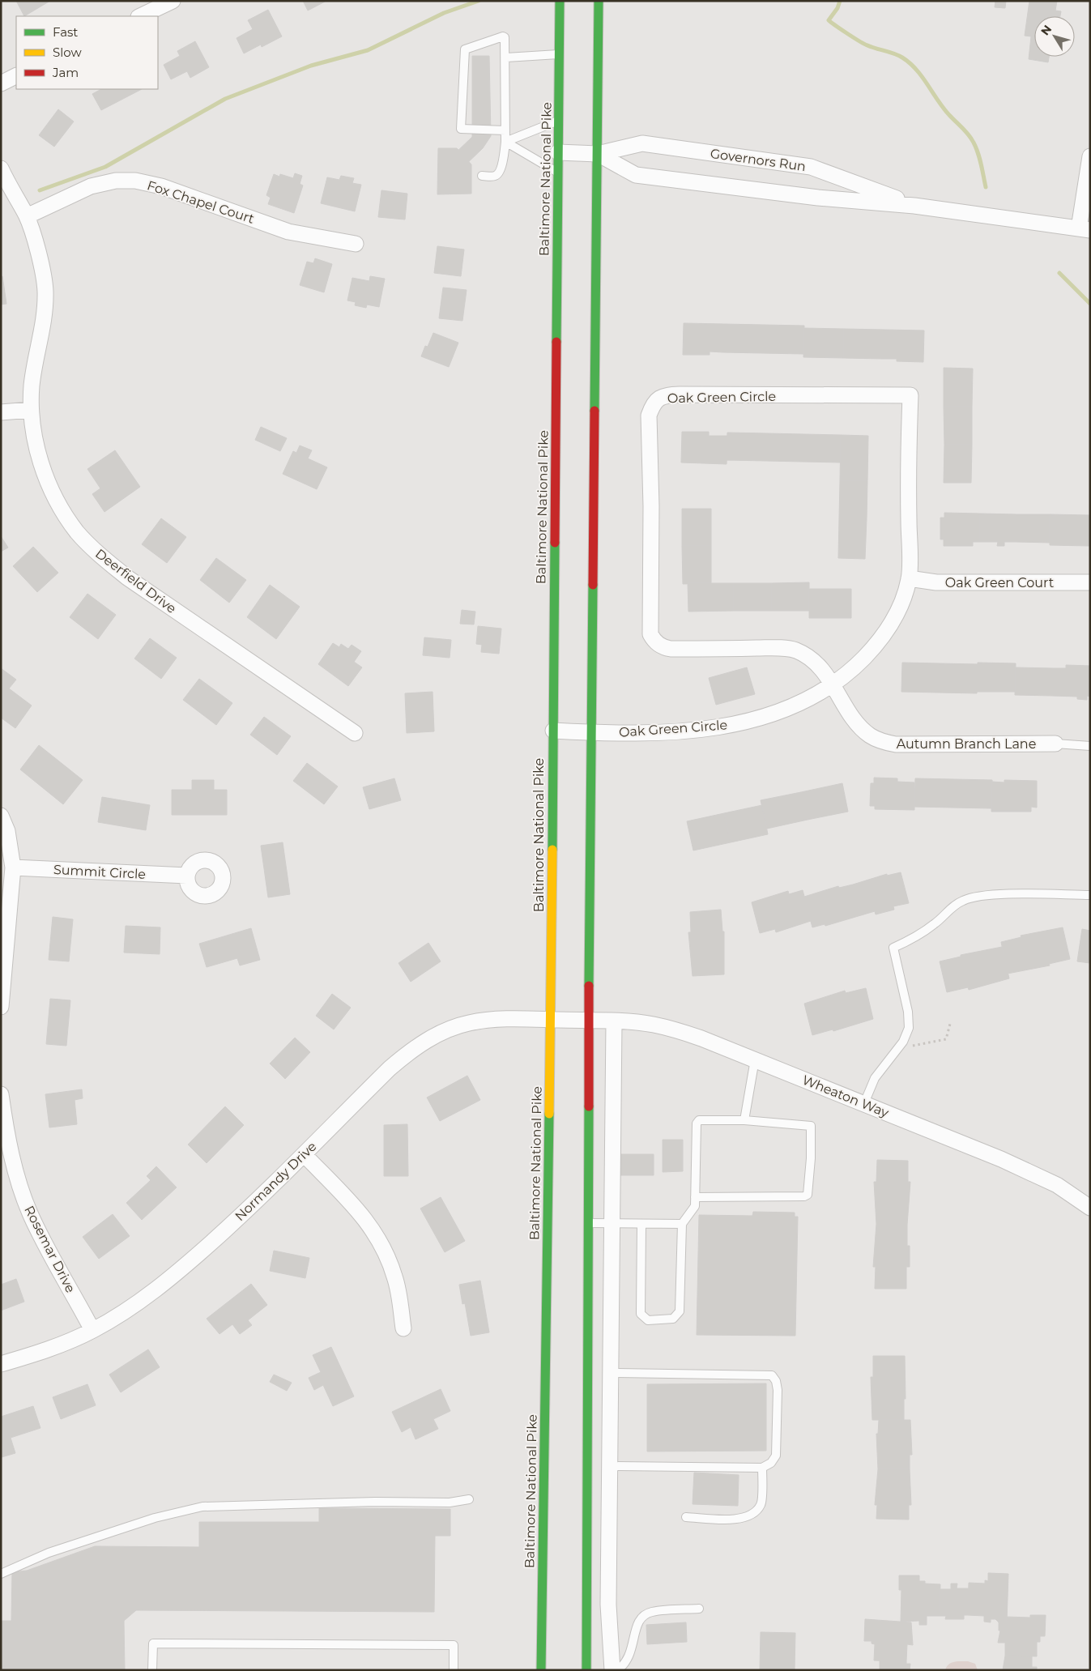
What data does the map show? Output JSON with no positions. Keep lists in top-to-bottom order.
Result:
{
  "streets": {
    "main road": ["Baltimore National Pike"],
    "street": [
      "Governors Run",
      "Fox Chapel Court",
      "Oak Green Circle",
      "Deerfield Drive",
      "Oak Green Court",
      "Autumn Branch Lane",
      "Summit Circle",
      "Wheaton Way",
      "Normandy Drive",
      "Rosemar Drive"
    ]
  },
  "crossings": [
    ["Governors Run", "Baltimore National Pike"],
    ["Baltimore National Pike", "Oak Green Circle"],
    ["Baltimore National Pike", "Normandy Drive"],
    ["Fox Chapel Court", "Deerfield Drive"],
    ["Oak Green Circle", "Oak Green Court"],
    ["Oak Green Circle", "Autumn Branch Lane"],
    ["Wheaton Way", "Normandy Drive"],
    ["Normandy Drive", "Rosemar Drive"]
  ],
  "legend": ["Fast", "Slow", "Jam"],
  "north": "top left"
}
